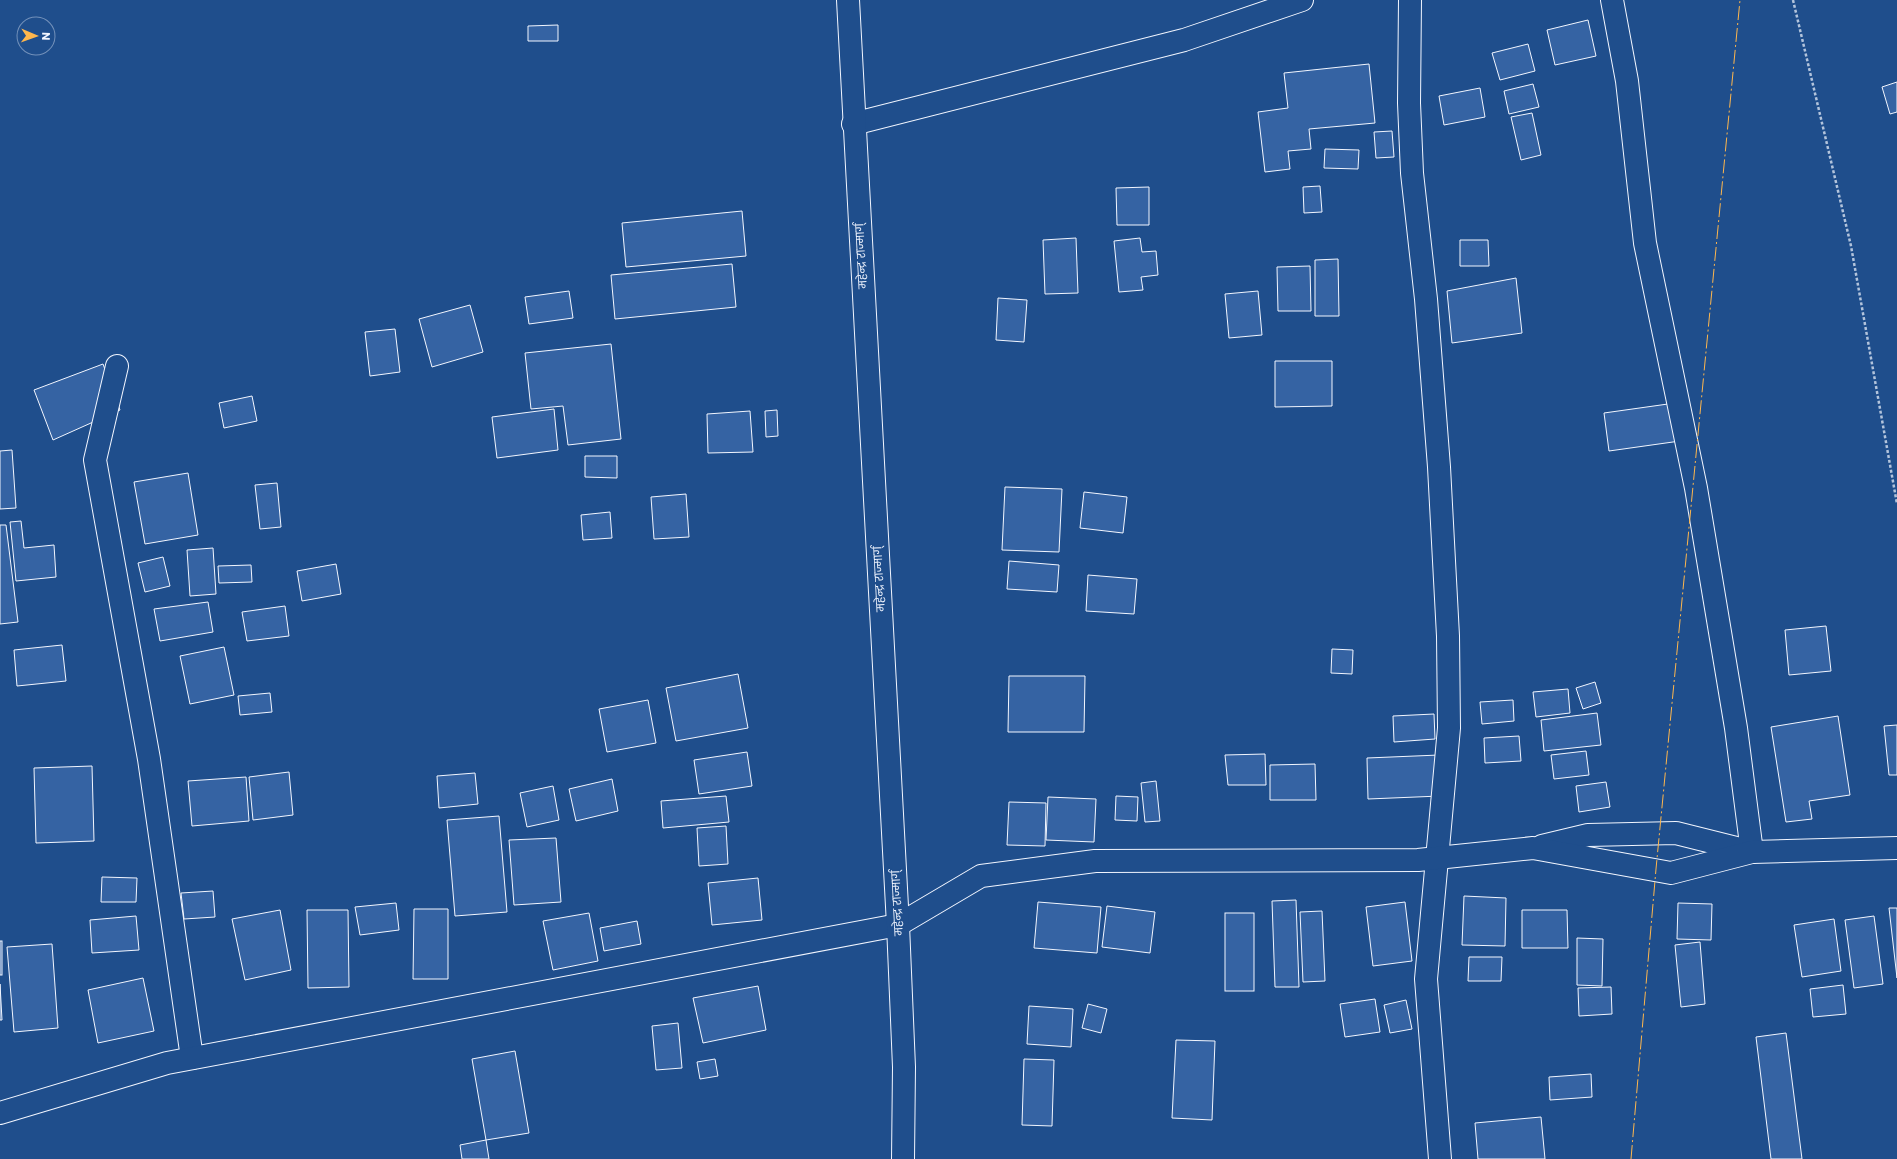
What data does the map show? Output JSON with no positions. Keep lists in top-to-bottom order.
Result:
{
  "streets": {
    "main road": ["महेन्द्र राज्मार्ग्"]
  },
  "north": "right"
}
